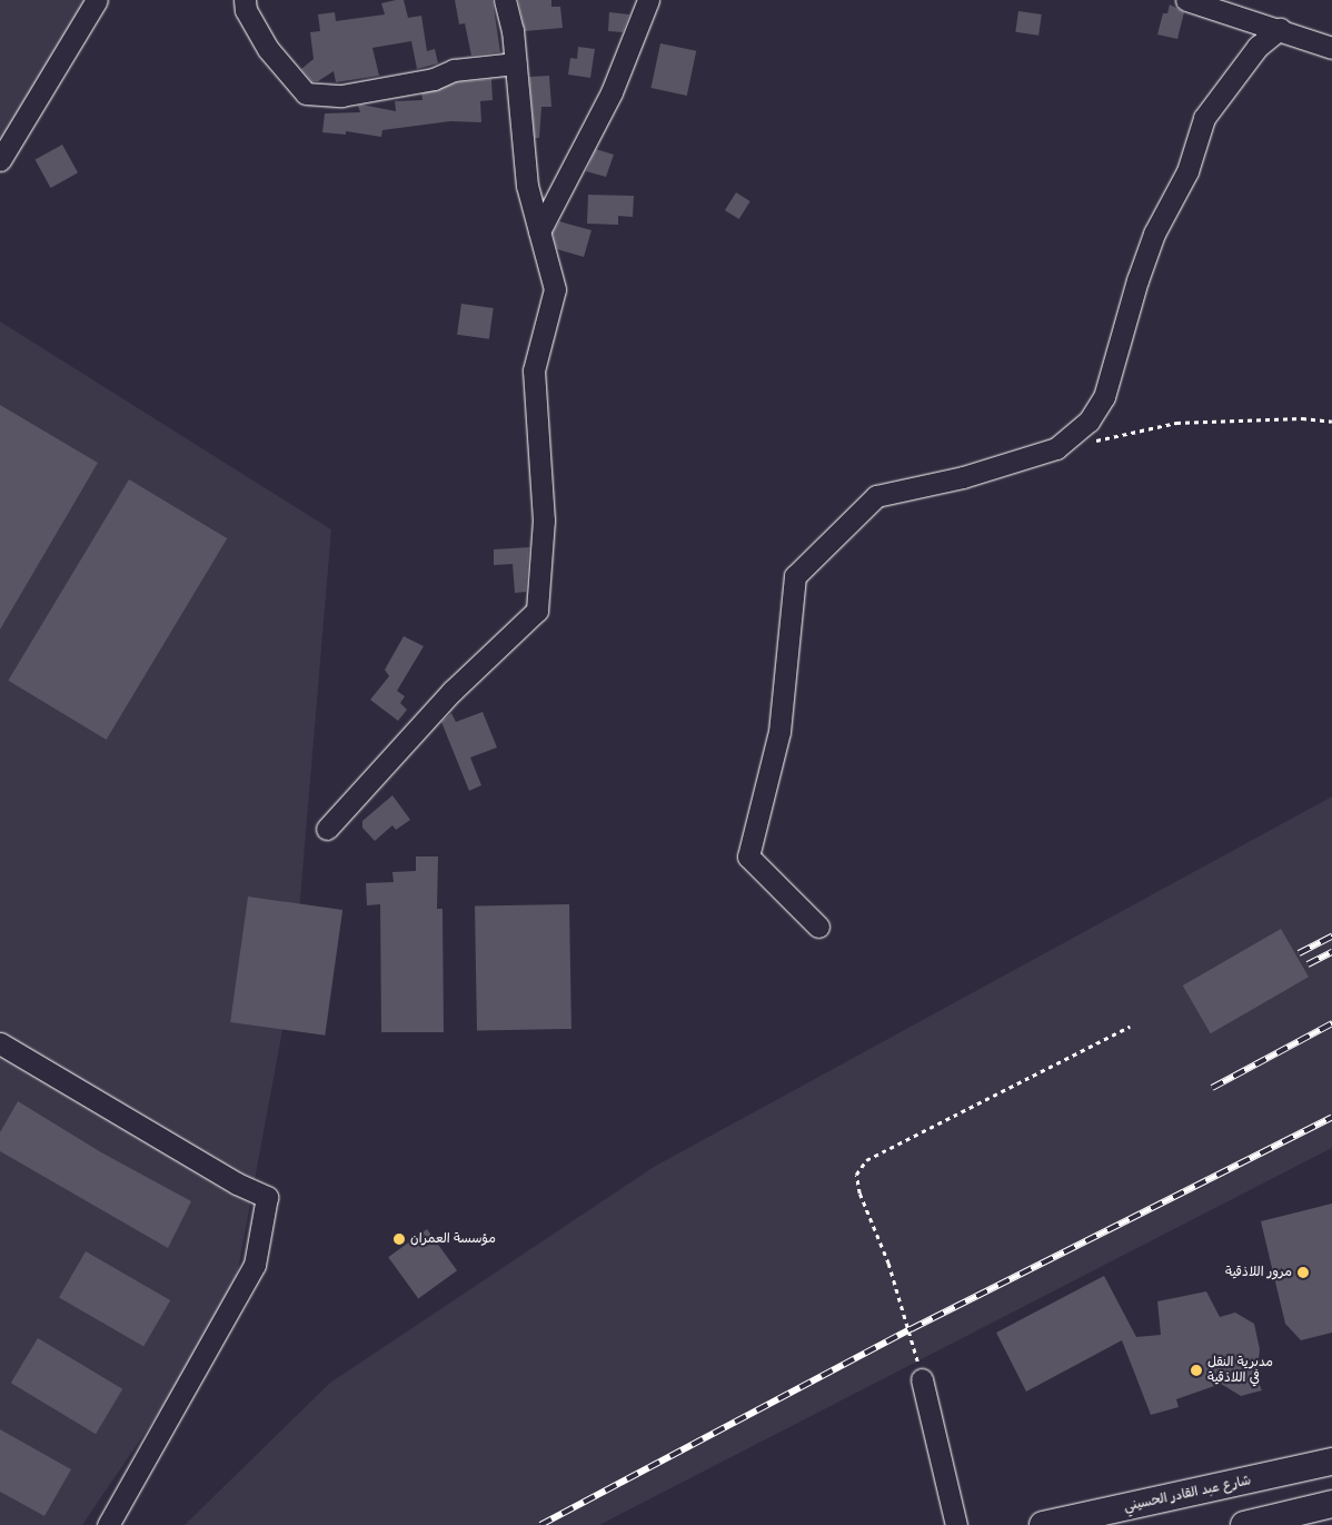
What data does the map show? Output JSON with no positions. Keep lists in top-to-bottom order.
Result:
{
  "streets": {
    "main road": ["شارع عبد القادر الحسيني"]
  },
  "places": ["مؤسسة العمران", "مرور اللاذقية", "مديرية النقل في اللاذقية"]
}
